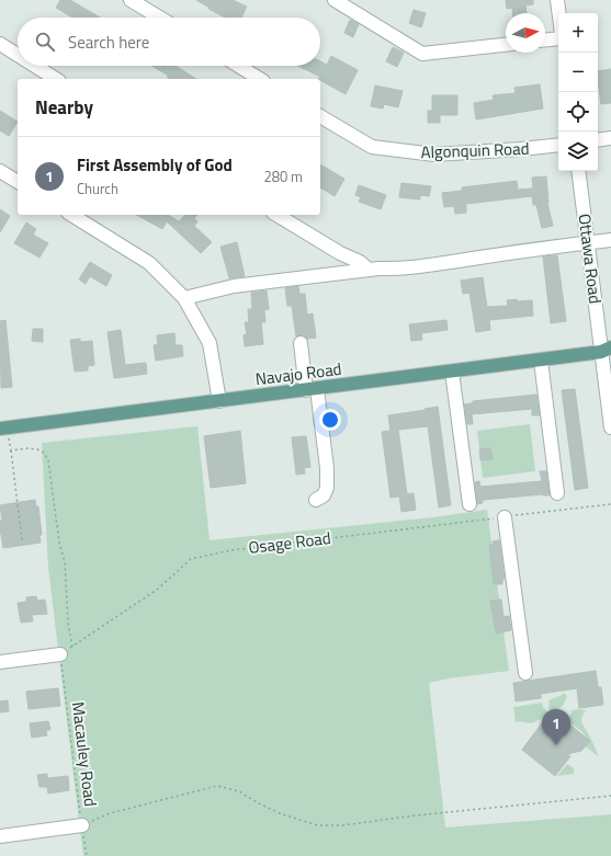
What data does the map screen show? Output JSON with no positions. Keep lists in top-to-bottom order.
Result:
{
  "streets": {
    "main road": ["Navajo Road"],
    "street": ["Algonquin Road", "Ottawa Road"],
    "path": ["Osage Road", "Macauley Road"]
  },
  "crossings": [
    ["Ottawa Road", "Navajo Road"],
    ["Osage Road", "Macauley Road"]
  ],
  "north": "right",
  "page": {
    "map_buttons": ["+", "−"],
    "search": "Search here",
    "heading": "Nearby",
    "list": [
      {
        "mark": "1",
        "name": "First Assembly of God",
        "note": "Church",
        "value": "280 m"
      }
    ],
    "pins": "1"
  }
}
